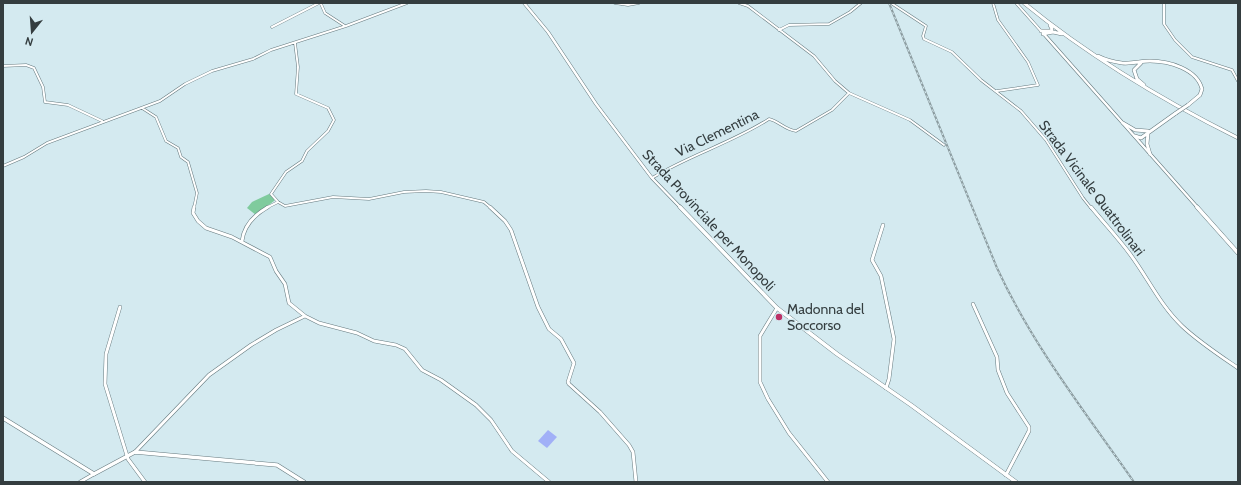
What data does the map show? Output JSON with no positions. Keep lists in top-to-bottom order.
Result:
{
  "streets": {
    "street": ["Via Clementina", "Strada Vicinale Quattrolinari", "Strada Provinciale per Monopoli"]
  },
  "crossings": [
    ["Via Clementina", "Strada Provinciale per Monopoli"]
  ],
  "places": ["Madonna del Soccorso"],
  "north": "bottom"
}
